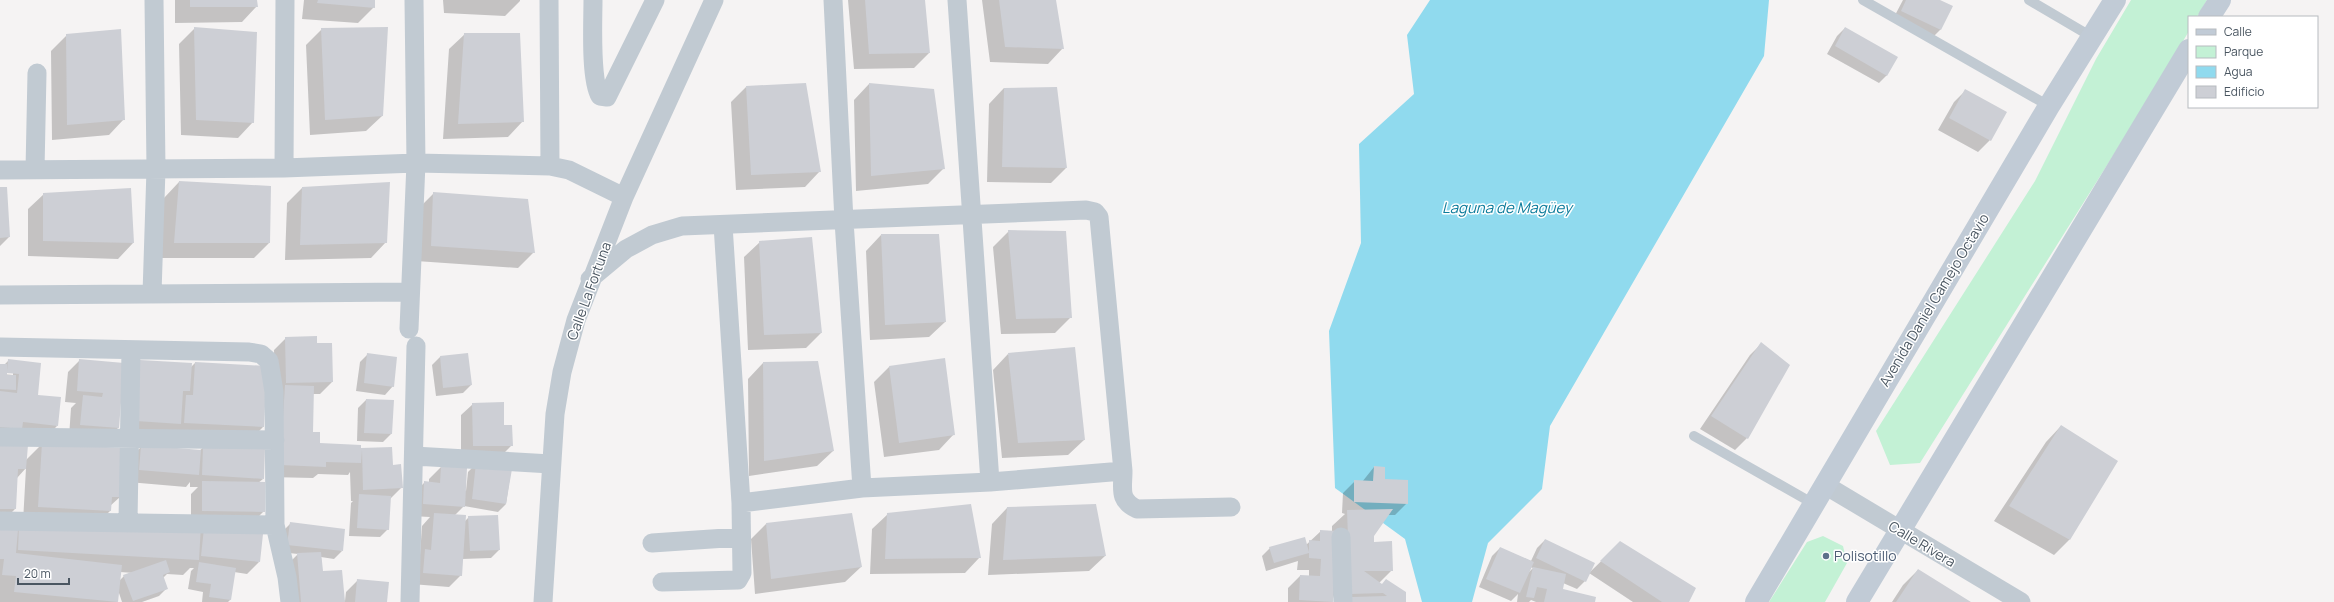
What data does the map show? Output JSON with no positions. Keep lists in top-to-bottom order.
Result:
{
  "streets": {
    "main road": ["Avenida Daniel Camejo Octavio"],
    "street": ["Calle La Fortuna", "Calle Rivera"]
  },
  "crossings": [
    ["Avenida Daniel Camejo Octavio", "Calle Rivera"]
  ],
  "water": ["Laguna de Magüey"],
  "places": ["Polisotillo"],
  "legend": [
    "Calle",
    "Parque",
    "Agua",
    "Edificio"
  ],
  "scale_bar": "20 m"
}
